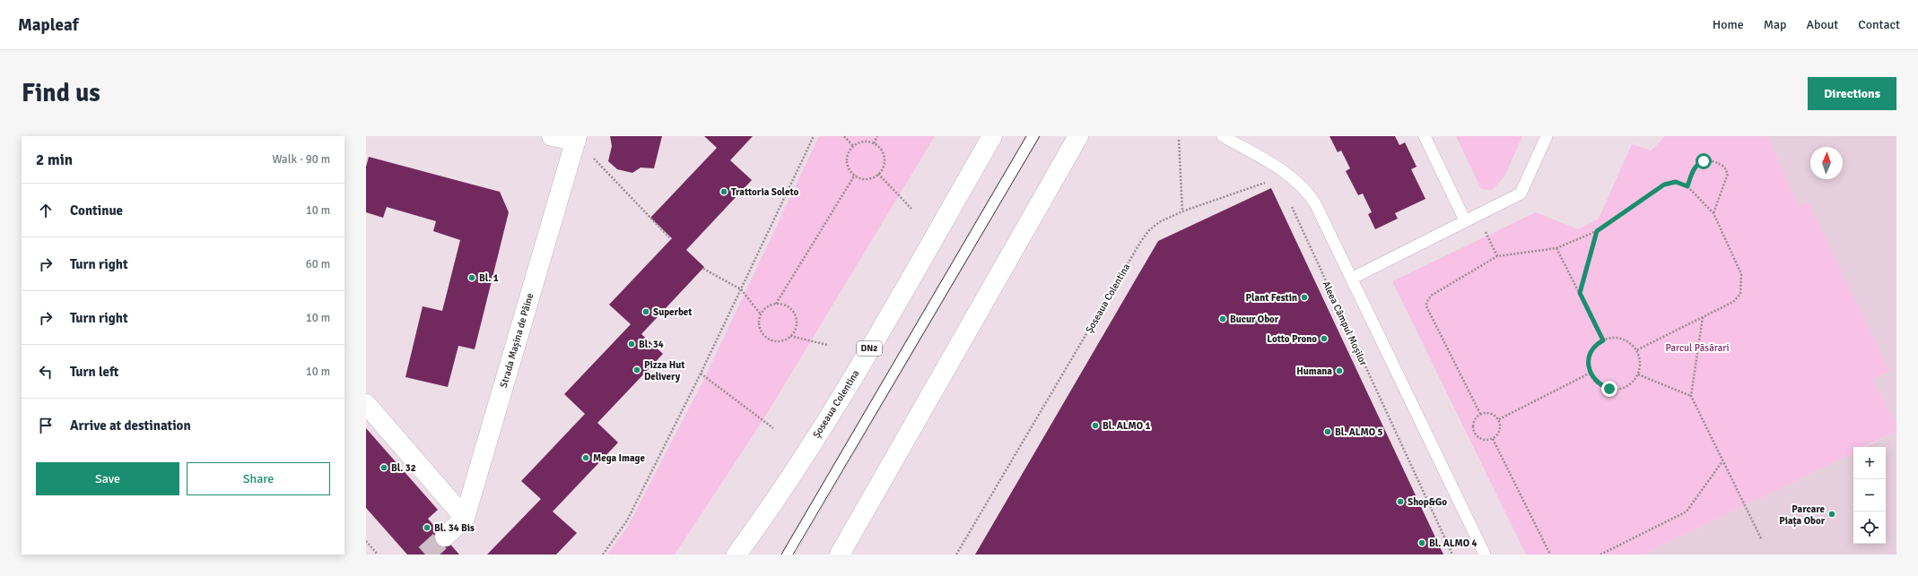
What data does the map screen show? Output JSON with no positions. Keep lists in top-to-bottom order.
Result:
{
  "streets": {
    "main road": ["Șoseaua Colentina", "Strada Mașina de Pâine", "DN2"],
    "path": ["Aleea Câmpul Moșilor"]
  },
  "parks": ["Parcul Păsărari"],
  "places": [
    "Trattoria Soleto",
    "Bl. 1",
    "Plant Festin",
    "Superbet",
    "Bucur Obor",
    "Lotto Prono",
    "Bl. 34",
    "Pizza Hut Delivery",
    "Humana",
    "Bl. ALMO 1",
    "Bl. ALMO 5",
    "Mega Image",
    "Bl. 32",
    "Shop&Go",
    "Parcare Piața Obor",
    "Bl. 34 Bis",
    "Bl. ALMO 4"
  ],
  "north": "top",
  "page": {
    "header": "Mapleaf",
    "nav": [
      "Home",
      "Map",
      "About",
      "Contact"
    ],
    "buttons": [
      "Directions",
      ["Save", "Share"]
    ],
    "title": "Find us",
    "heading": ["2 min", "Walk · 90 m"],
    "list": [
      ["Continue", "10 m"],
      ["Turn right", "60 m"],
      ["Turn right", "10 m"],
      ["Turn left", "10 m"],
      "Arrive at destination"
    ],
    "map_buttons": ["+", "−"]
  }
}
